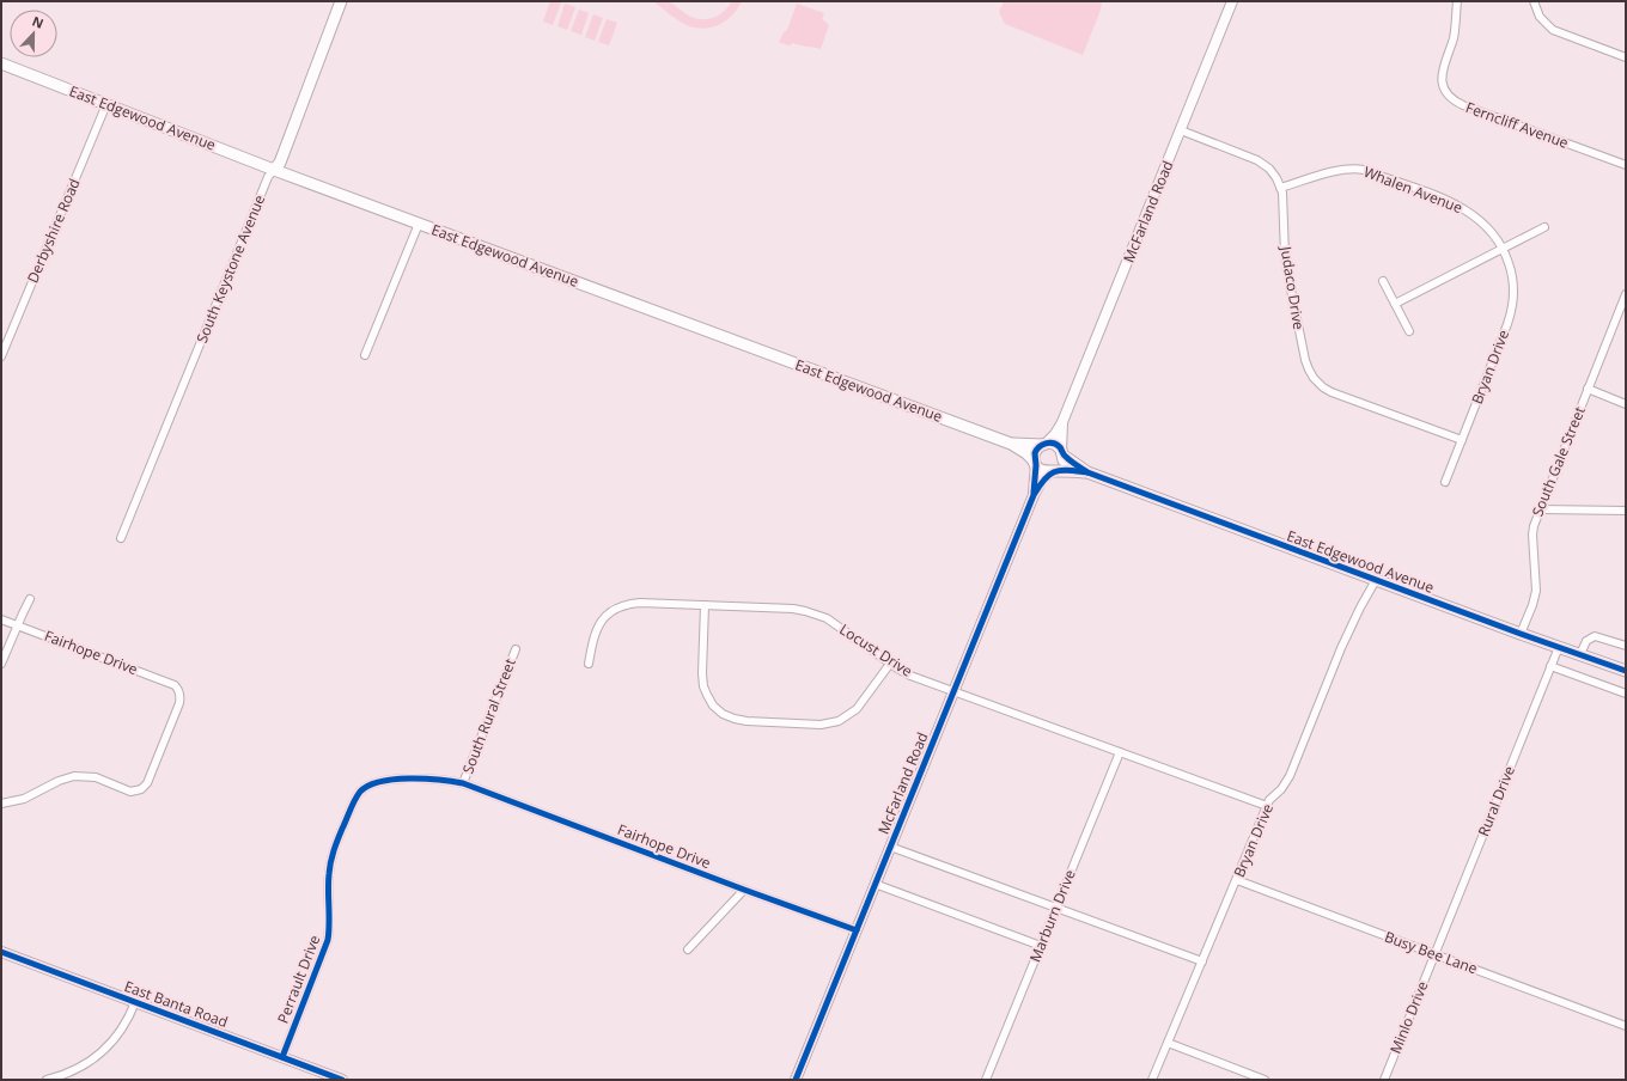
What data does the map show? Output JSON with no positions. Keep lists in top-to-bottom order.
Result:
{
  "streets": {
    "main road": ["East Edgewood Avenue", "South Keystone Avenue"],
    "street": [
      "Ferncliff Avenue",
      "Whalen Avenue",
      "McFarland Road",
      "Derbyshire Road",
      "Judaco Drive",
      "Bryan Drive",
      "South Gale Street",
      "Locust Drive",
      "Fairhope Drive",
      "South Rural Street",
      "Rural Drive",
      "Marburn Drive",
      "Busy Bee Lane",
      "Perrault Drive",
      "East Banta Road",
      "Minlo Drive"
    ]
  },
  "crossings": [
    ["East Edgewood Avenue", "McFarland Road"],
    ["East Edgewood Avenue", "Derbyshire Road"],
    ["East Edgewood Avenue", "South Keystone Avenue"],
    ["East Edgewood Avenue", "Bryan Drive"],
    ["East Edgewood Avenue", "South Gale Street"],
    ["East Edgewood Avenue", "Rural Drive"],
    ["Whalen Avenue", "Judaco Drive"],
    ["Whalen Avenue", "Bryan Drive"],
    ["McFarland Road", "Locust Drive"],
    ["McFarland Road", "Fairhope Drive"],
    ["Judaco Drive", "Bryan Drive"],
    ["Bryan Drive", "Locust Drive"],
    ["Bryan Drive", "Busy Bee Lane"],
    ["Locust Drive", "Marburn Drive"],
    ["Fairhope Drive", "South Rural Street"],
    ["Fairhope Drive", "Perrault Drive"],
    ["South Rural Street", "Perrault Drive"],
    ["Rural Drive", "Busy Bee Lane"],
    ["Rural Drive", "Minlo Drive"],
    ["Busy Bee Lane", "Minlo Drive"],
    ["Perrault Drive", "East Banta Road"]
  ],
  "north": "top"
}
